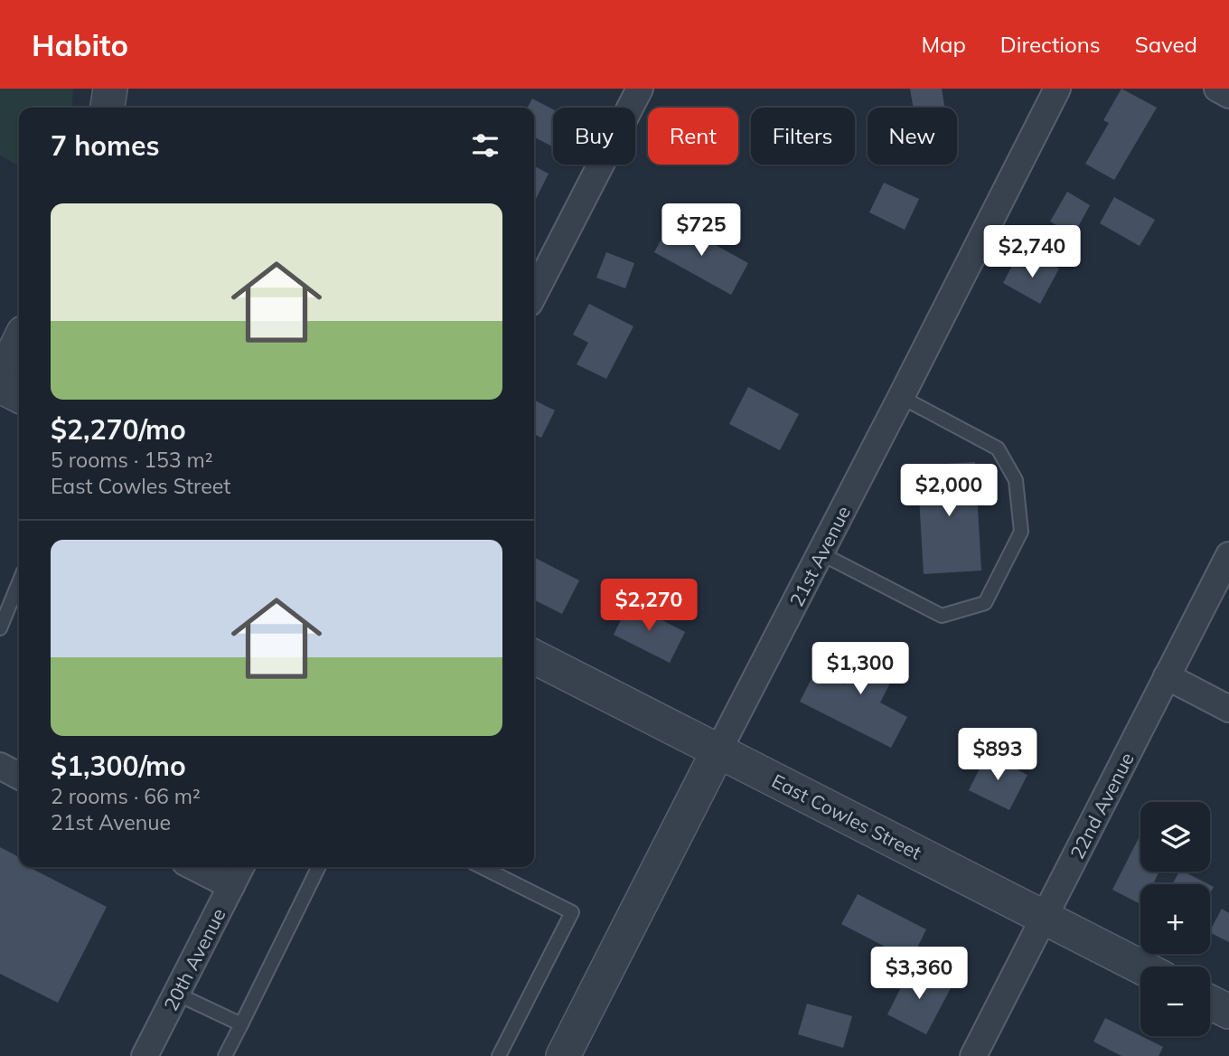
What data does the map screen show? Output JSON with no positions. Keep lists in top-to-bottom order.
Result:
{
  "streets": {
    "street": [
      "21st Avenue",
      "22nd Avenue",
      "East Cowles Street",
      "20th Avenue"
    ]
  },
  "crossings": [
    ["21st Avenue", "East Cowles Street"],
    ["22nd Avenue", "East Cowles Street"]
  ],
  "page": {
    "header": "Habito",
    "nav": ["Map", "Directions", "Saved"],
    "chip": [
      "Buy",
      "Rent",
      "Filters",
      "New"
    ],
    "heading": "7 homes",
    "list": [
      {
        "name": "$2,270/mo",
        "note": "5 rooms · 153 m² · East Cowles Street"
      },
      {
        "name": "$1,300/mo",
        "note": "2 rooms · 66 m² · 21st Avenue"
      }
    ],
    "price": [
      "$725",
      "$2,740",
      "$2,000",
      "$2,270",
      "$1,300",
      "$893",
      "$3,360"
    ],
    "map_buttons": ["+", "−"]
  }
}
